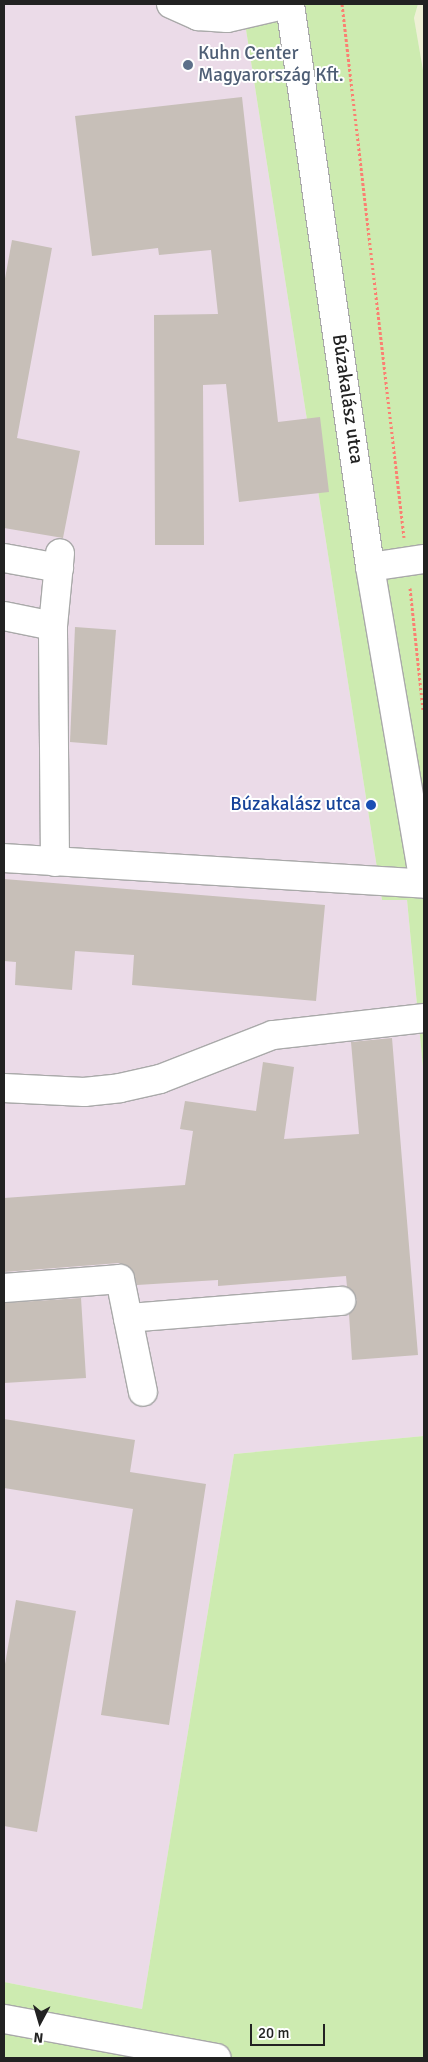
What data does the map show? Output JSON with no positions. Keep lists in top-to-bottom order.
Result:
{
  "streets": {
    "street": ["Búzakalász utca"]
  },
  "places": ["Kuhn Center Magyarország Kft.", "Búzakalász utca"],
  "scale_bar": "20 m",
  "north": "bottom"
}
